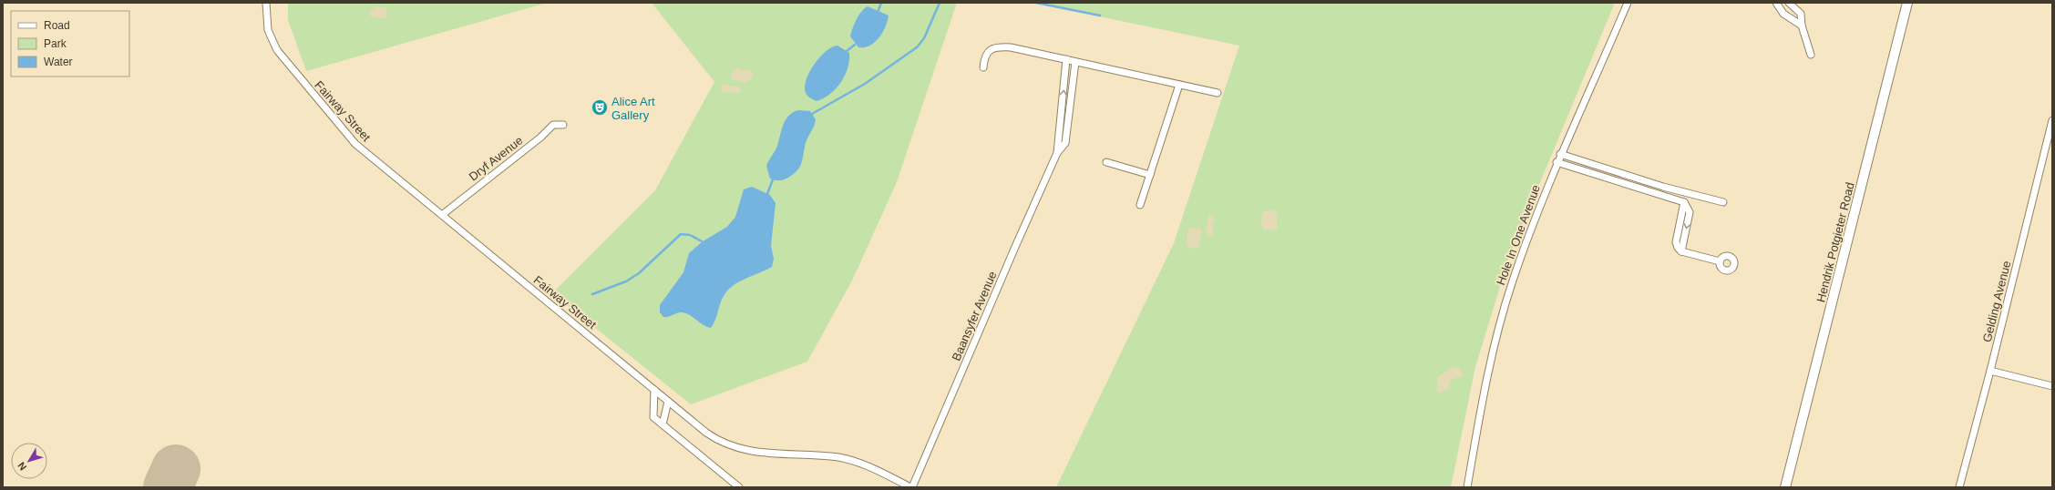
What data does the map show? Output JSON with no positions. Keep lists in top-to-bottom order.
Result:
{
  "streets": {
    "main road": ["Hendrik Potgieter Road"],
    "street": [
      "Fairway Street",
      "Dryf Avenue",
      "Hole In One Avenue",
      "Gelding Avenue",
      "Baansyfer Avenue"
    ]
  },
  "crossings": [
    ["Fairway Street", "Dryf Avenue"],
    ["Fairway Street", "Baansyfer Avenue"]
  ],
  "places": {
    "theatre": ["Alice Art Gallery"]
  },
  "legend": ["Road", "Park", "Water"],
  "north": "bottom left"
}
